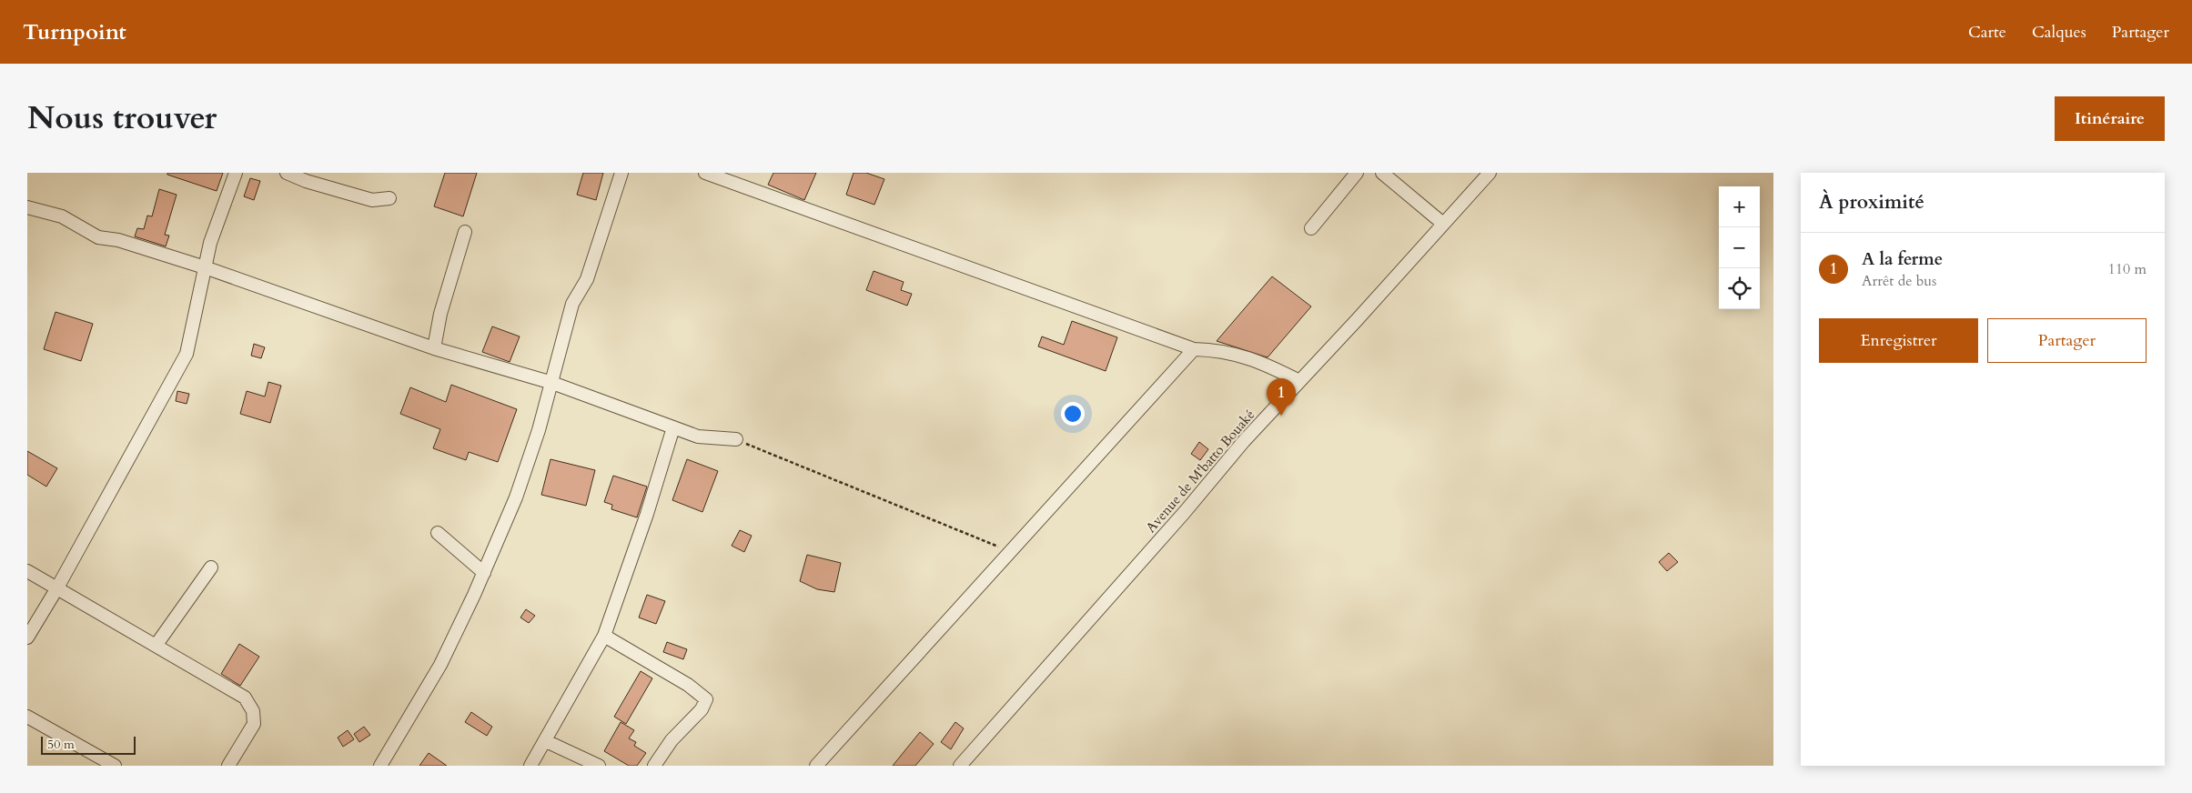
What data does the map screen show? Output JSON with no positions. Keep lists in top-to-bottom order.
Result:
{
  "streets": {
    "street": ["Avenue de M'batto Bouaké"]
  },
  "scale_bar": "50 m",
  "page": {
    "header": "Turnpoint",
    "nav": ["Carte", "Calques", "Partager"],
    "title": "Nous trouver",
    "buttons": [
      "Itinéraire",
      ["Enregistrer", "Partager"]
    ],
    "heading": "À proximité",
    "map_buttons": ["+", "−"],
    "list": [
      {
        "mark": "1",
        "name": "A la ferme",
        "note": "Arrêt de bus",
        "value": "110 m"
      }
    ],
    "pins": "1",
    "scale": "50 m"
  }
}
